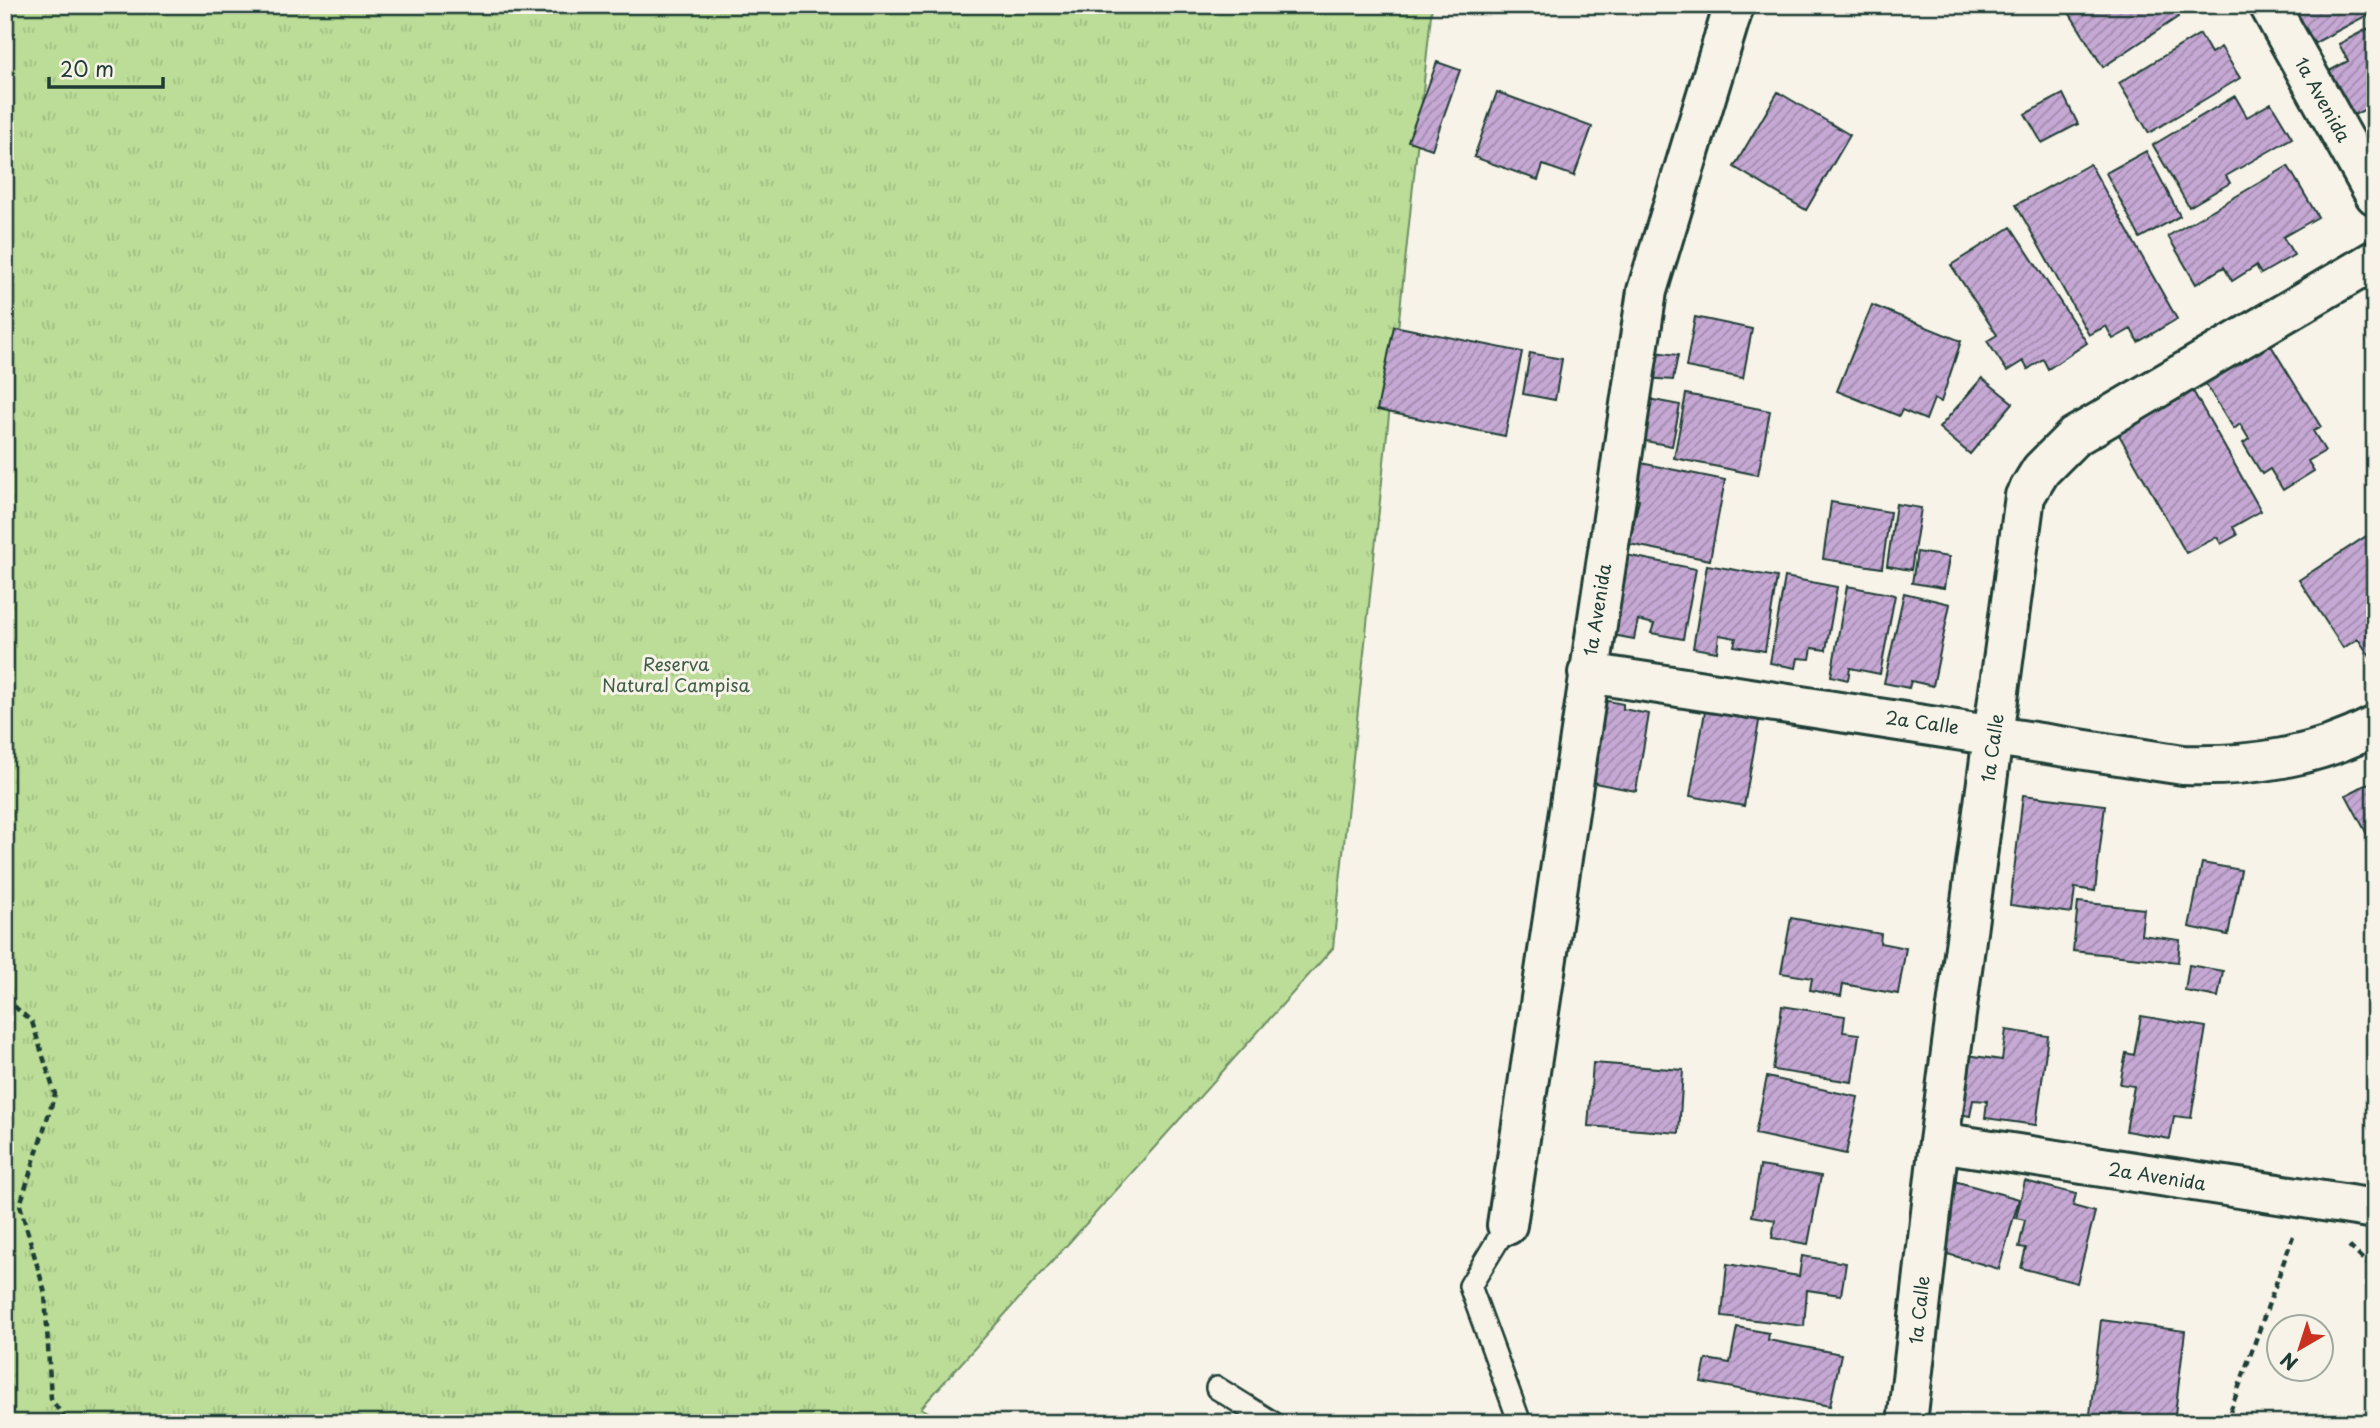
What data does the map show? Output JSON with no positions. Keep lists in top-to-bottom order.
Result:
{
  "streets": {
    "street": [
      "1a Avenida",
      "2a Calle",
      "1a Calle",
      "2a Avenida"
    ]
  },
  "crossings": [
    ["1a Avenida", "2a Calle"],
    ["2a Calle", "1a Calle"],
    ["1a Calle", "2a Avenida"]
  ],
  "parks": ["Reserva Natural Campisa"],
  "scale_bar": "20 m",
  "north": "bottom left"
}
